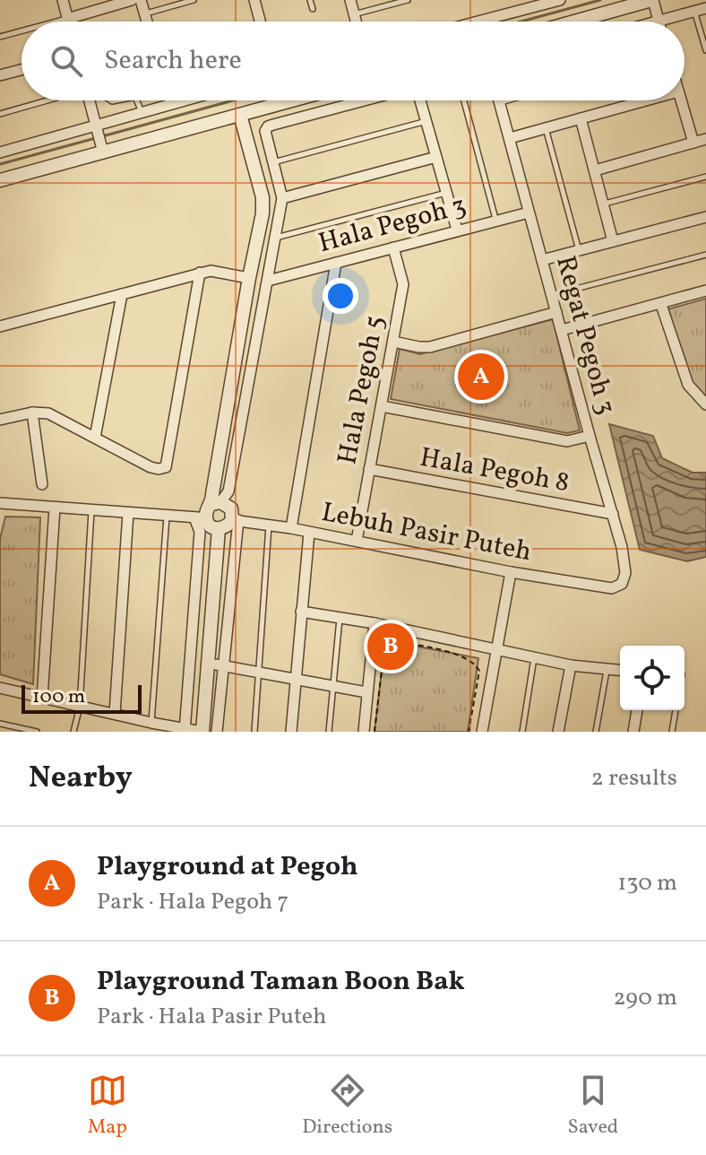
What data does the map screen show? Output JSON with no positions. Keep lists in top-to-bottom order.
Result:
{
  "streets": {
    "street": [
      "Hala Pegoh 3",
      "Regat Pegoh 3",
      "Hala Pegoh 5",
      "Hala Pegoh 8",
      "Lebuh Pasir Puteh"
    ]
  },
  "crossings": [
    ["Hala Pegoh 3", "Regat Pegoh 3"],
    ["Hala Pegoh 3", "Hala Pegoh 5"],
    ["Regat Pegoh 3", "Hala Pegoh 8"],
    ["Regat Pegoh 3", "Lebuh Pasir Puteh"],
    ["Hala Pegoh 5", "Hala Pegoh 8"],
    ["Hala Pegoh 5", "Lebuh Pasir Puteh"]
  ],
  "scale_bar": "100 m",
  "page": {
    "search": "Search here",
    "pins": ["A", "B"],
    "scale": "100 m",
    "heading": ["Nearby", "2 results"],
    "list": [
      {
        "mark": "A",
        "name": "Playground at Pegoh",
        "note": "Park · Hala Pegoh 7",
        "value": "130 m"
      },
      {
        "mark": "B",
        "name": "Playground Taman Boon Bak",
        "note": "Park · Hala Pasir Puteh",
        "value": "290 m"
      }
    ],
    "nav": ["Map", "Directions", "Saved"]
  }
}
